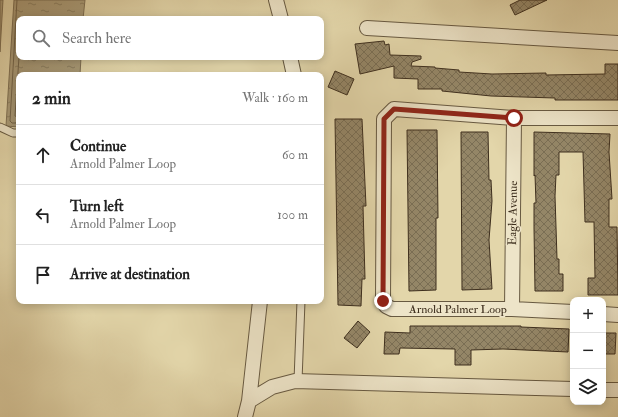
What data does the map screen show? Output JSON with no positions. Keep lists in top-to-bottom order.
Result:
{
  "streets": {
    "street": ["Eagle Avenue", "Arnold Palmer Loop"]
  },
  "crossings": [
    ["Eagle Avenue", "Arnold Palmer Loop"]
  ],
  "page": {
    "search": "Search here",
    "heading": ["2 min", "Walk · 160 m"],
    "list": [
      ["Continue", "Arnold Palmer Loop", "60 m"],
      ["Turn left", "Arnold Palmer Loop", "100 m"],
      "Arrive at destination"
    ],
    "map_buttons": ["+", "−"]
  }
}
